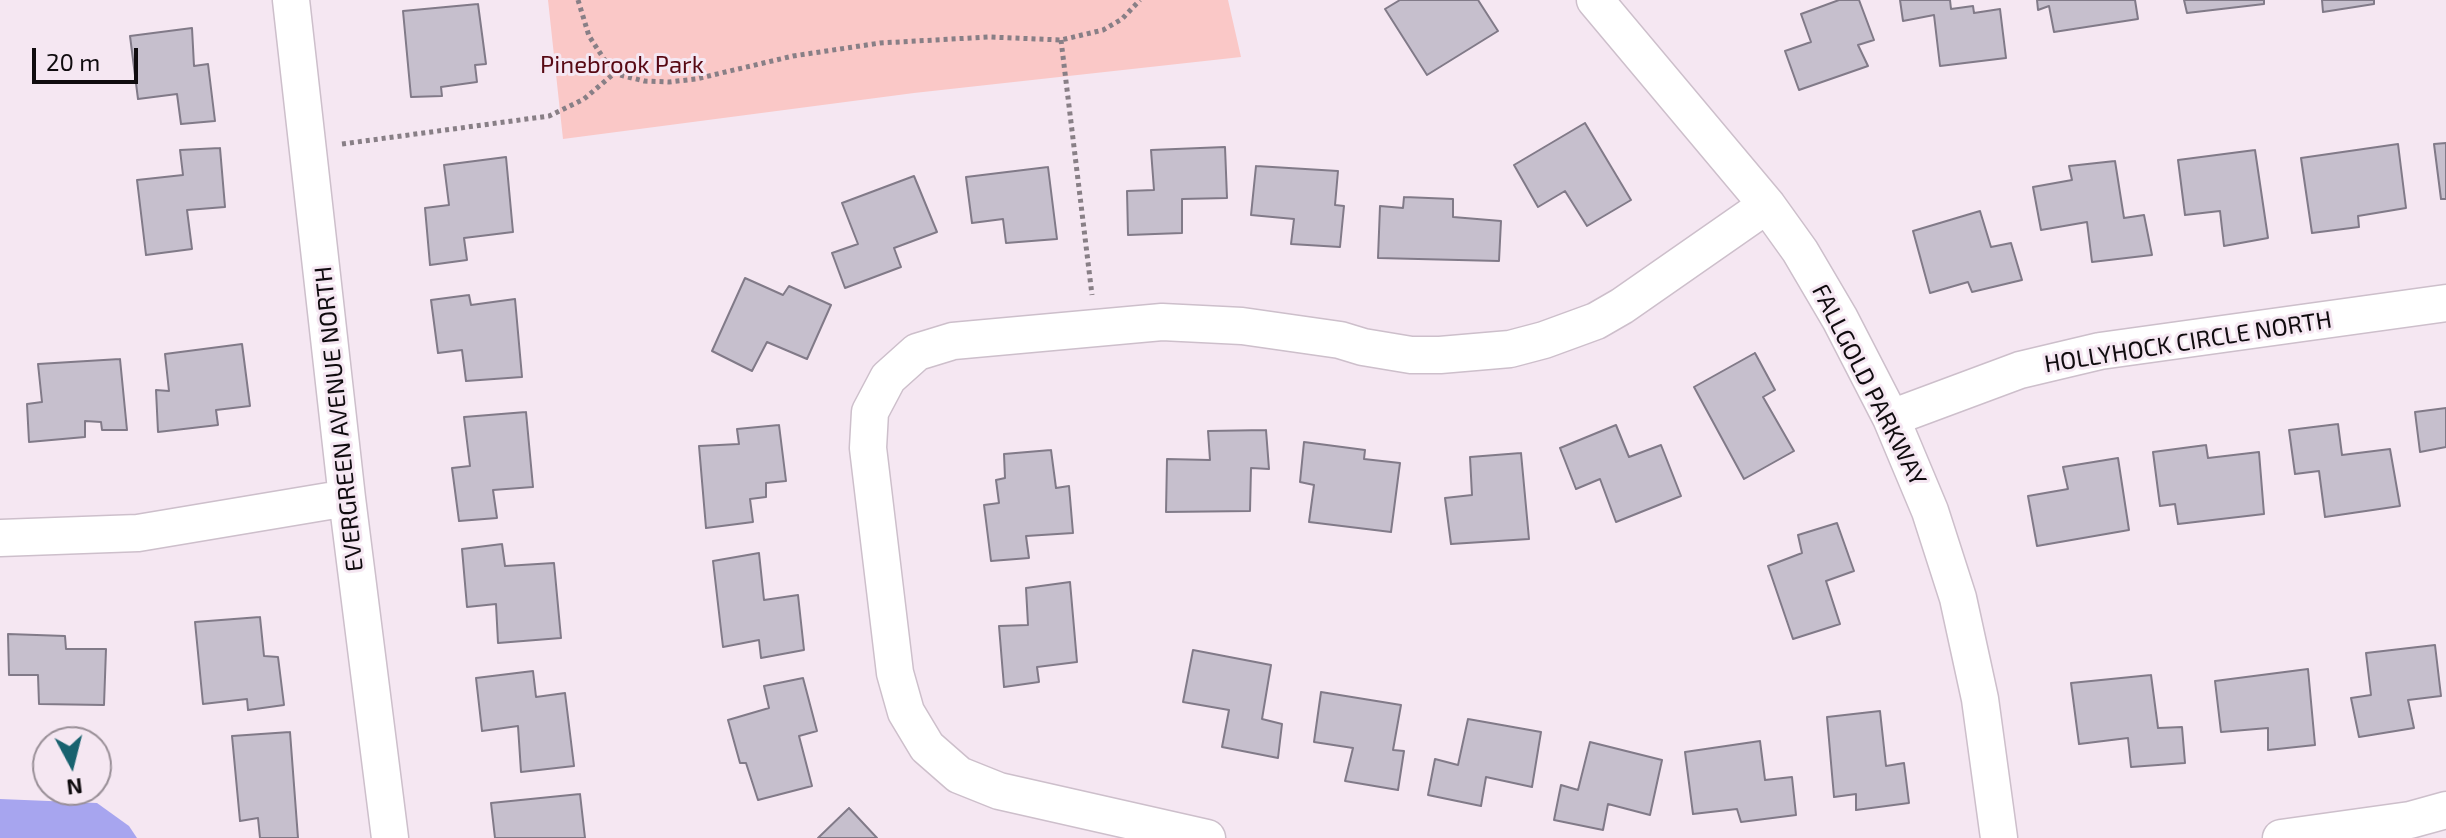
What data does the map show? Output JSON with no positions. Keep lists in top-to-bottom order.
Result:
{
  "streets": {
    "street": ["HOLLYHOCK CIRCLE NORTH", "FALLGOLD PARKWAY", "EVERGREEN AVENUE NORTH"]
  },
  "crossings": [
    ["HOLLYHOCK CIRCLE NORTH", "FALLGOLD PARKWAY"]
  ],
  "parks": ["Pinebrook Park"],
  "scale_bar": "20 m",
  "north": "bottom"
}
